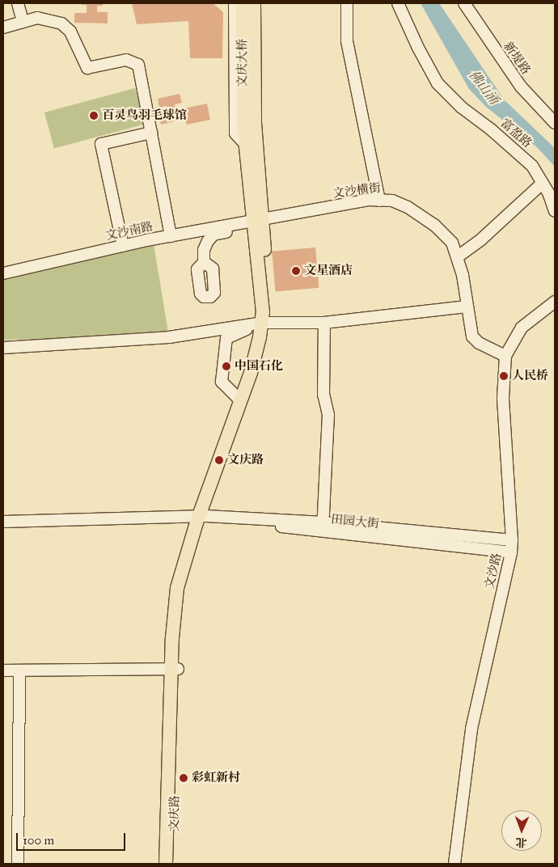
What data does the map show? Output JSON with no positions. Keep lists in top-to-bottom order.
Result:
{
  "streets": {
    "main road": ["文庆大桥", "文庆路"],
    "street": [
      "新堤路",
      "富盈路",
      "文沙横街",
      "文沙南路",
      "田园大街",
      "文沙路"
    ]
  },
  "crossings": [
    ["文庆大桥", "文庆路"],
    ["文沙横街", "文沙南路"],
    ["文沙横街", "文沙路"],
    ["文沙横街", "文庆路"],
    ["文沙南路", "文庆路"],
    ["田园大街", "文沙路"],
    ["田园大街", "文庆路"]
  ],
  "water": ["佛山涌"],
  "places": [
    "百灵鸟羽毛球馆",
    "文星酒店",
    "中国石化",
    "人民桥",
    "文庆路",
    "彩虹新村"
  ],
  "scale_bar": "100 m",
  "north": "bottom"
}
